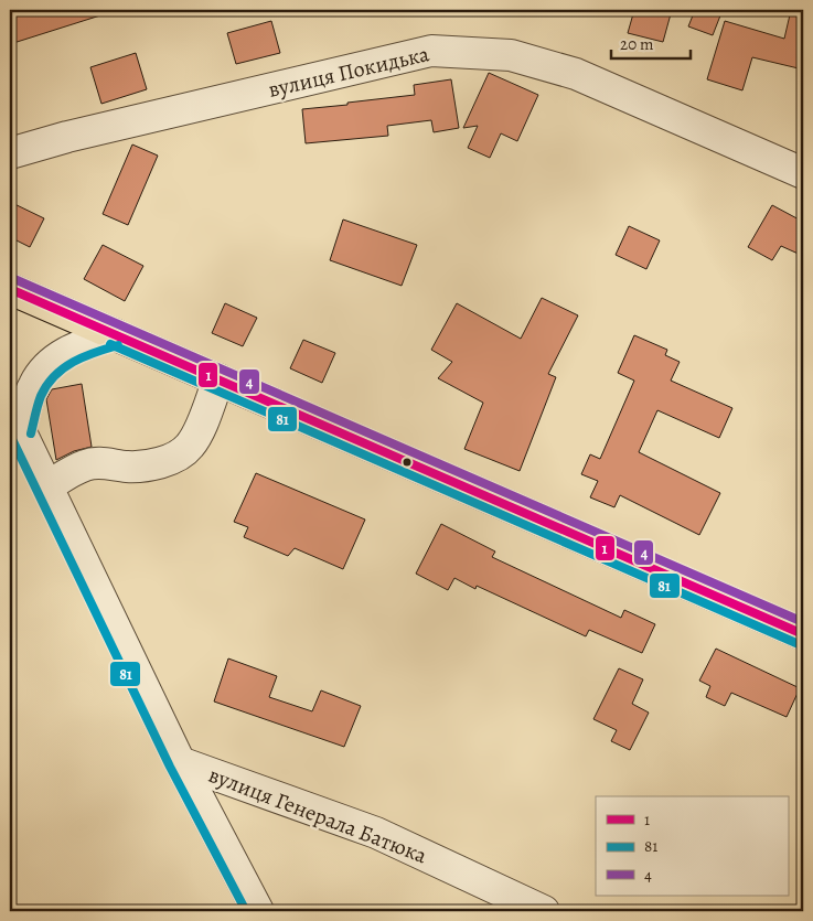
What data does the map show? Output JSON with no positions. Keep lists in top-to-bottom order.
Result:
{
  "streets": {
    "street": ["вулиця Покидька", "вулиця Генерала Батюка"]
  },
  "lines": ["transit line 4", "transit line 1", "transit line 81"],
  "legend": ["1", "81", "4"],
  "scale_bar": "20 m"
}
